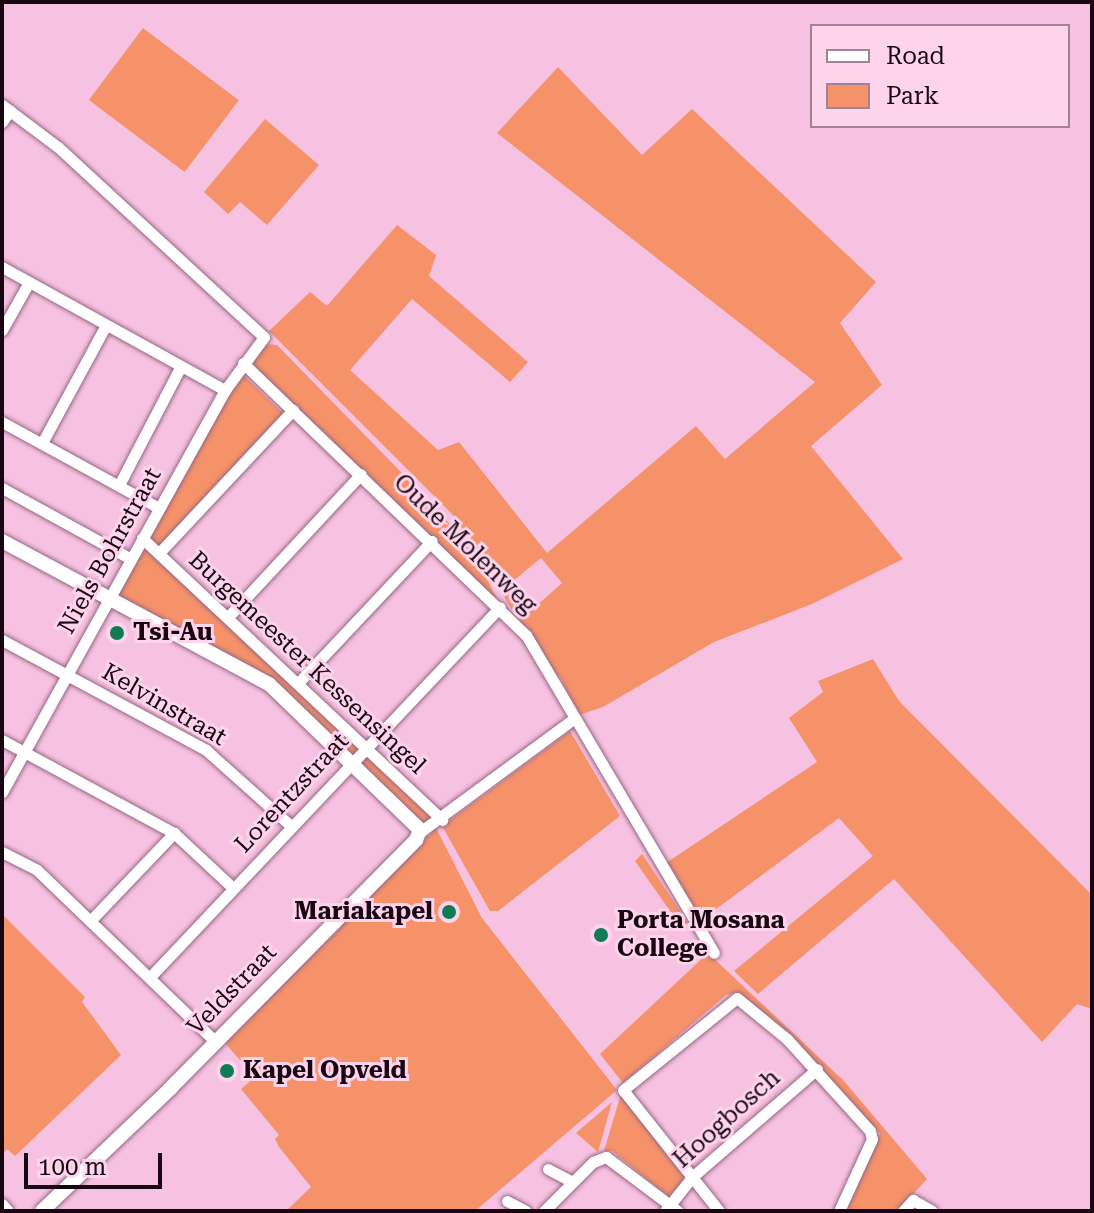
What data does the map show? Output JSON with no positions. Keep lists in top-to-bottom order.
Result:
{
  "streets": {
    "street": [
      "Oude Molenweg",
      "Niels Bohrstraat",
      "Burgemeester Kessensingel",
      "Kelvinstraat",
      "Lorentzstraat",
      "Veldstraat",
      "Hoogbosch"
    ]
  },
  "crossings": [
    ["Oude Molenweg", "Niels Bohrstraat"],
    ["Oude Molenweg", "Lorentzstraat"],
    ["Oude Molenweg", "Veldstraat"],
    ["Niels Bohrstraat", "Burgemeester Kessensingel"],
    ["Niels Bohrstraat", "Kelvinstraat"],
    ["Burgemeester Kessensingel", "Lorentzstraat"],
    ["Burgemeester Kessensingel", "Veldstraat"],
    ["Kelvinstraat", "Lorentzstraat"]
  ],
  "places": [
    "Tsi-Au",
    "Mariakapel",
    "Porta Mosana College",
    "Kapel Opveld"
  ],
  "legend": ["Road", "Park"],
  "scale_bar": "100 m"
}
